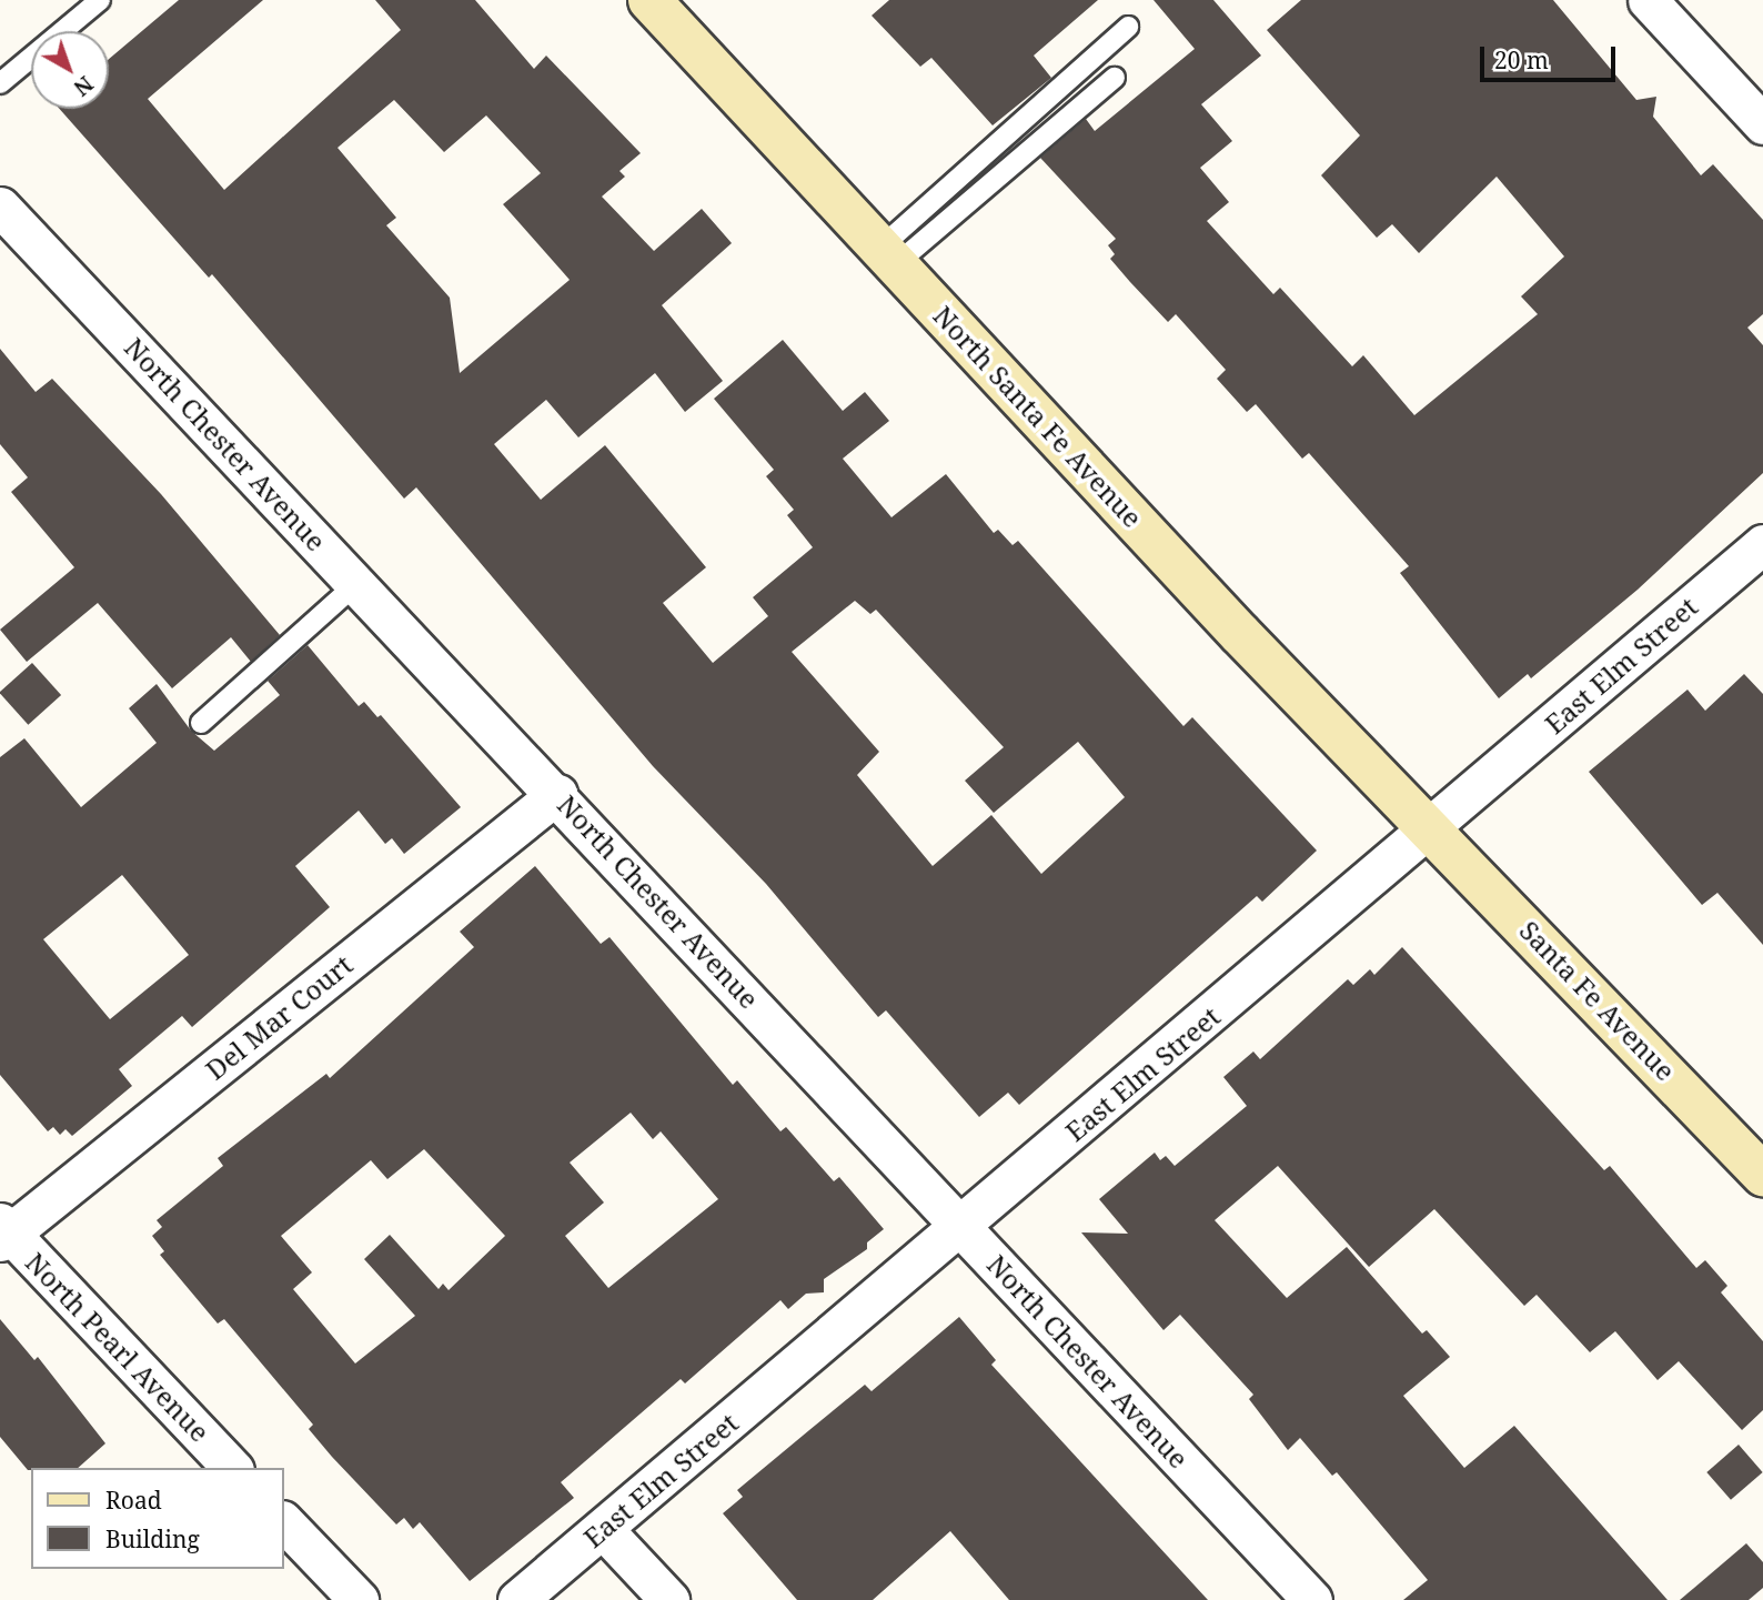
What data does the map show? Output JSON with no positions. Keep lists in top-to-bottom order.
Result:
{
  "streets": {
    "main road": ["North Santa Fe Avenue", "Santa Fe Avenue"],
    "street": [
      "North Chester Avenue",
      "East Elm Street",
      "Del Mar Court",
      "North Pearl Avenue"
    ]
  },
  "crossings": [
    ["North Santa Fe Avenue", "East Elm Street"],
    ["North Santa Fe Avenue", "Santa Fe Avenue"],
    ["North Chester Avenue", "East Elm Street"],
    ["North Chester Avenue", "Del Mar Court"],
    ["East Elm Street", "Santa Fe Avenue"],
    ["Del Mar Court", "North Pearl Avenue"]
  ],
  "legend": ["Road", "Building"],
  "scale_bar": "20 m",
  "north": "bottom right"
}
